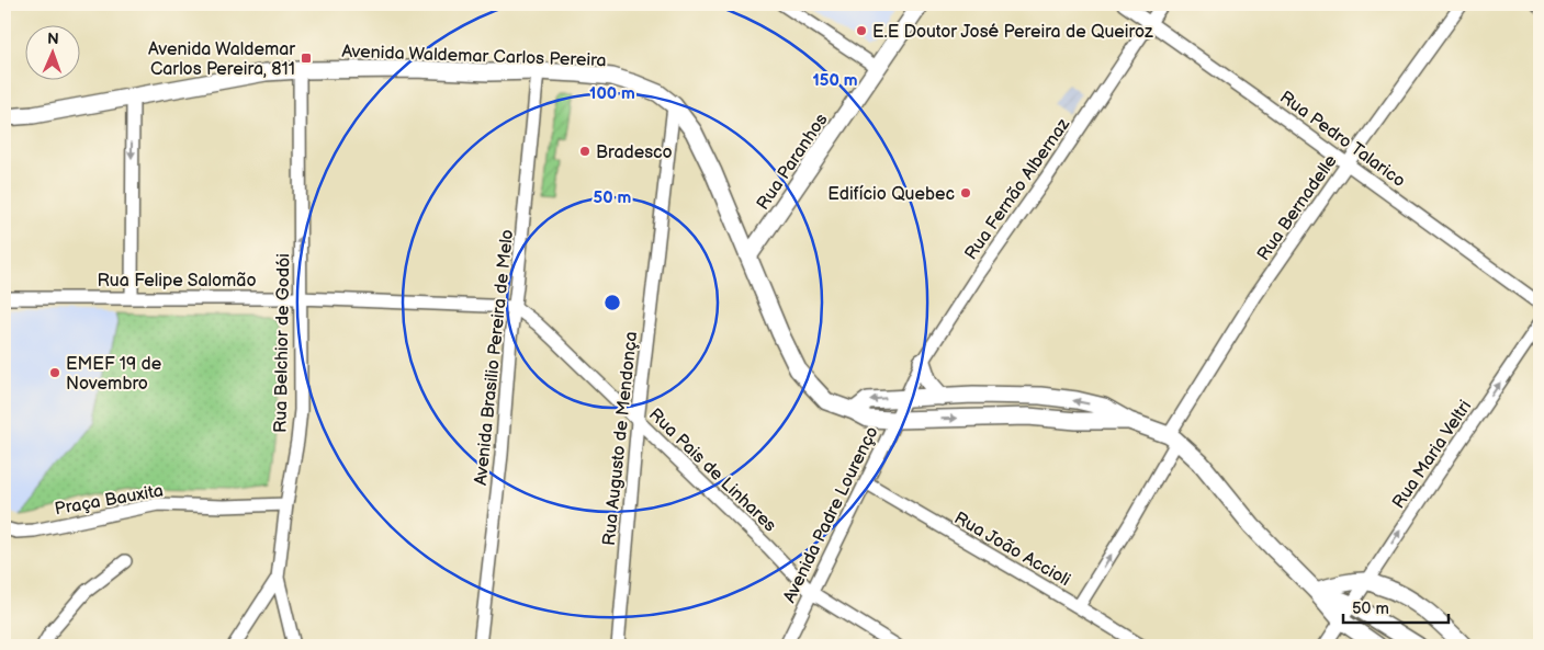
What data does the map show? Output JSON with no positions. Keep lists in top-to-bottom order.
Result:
{
  "streets": {
    "street": [
      "Avenida Waldemar Carlos Pereira",
      "Rua Pedro Talarico",
      "Rua Paranhos",
      "Rua Fernão Albernaz",
      "Rua Bernadelle",
      "Rua Felipe Salomão",
      "Rua Belchior de Godói",
      "Avenida Brasilio Pereira de Melo",
      "Rua Augusto de Mendonça",
      "Rua Maria Veltri",
      "Rua Pais de Linhares",
      "Praça Bauxita",
      "Avenida Padre Lourenço",
      "Rua João Accioli"
    ]
  },
  "crossings": [
    ["Avenida Waldemar Carlos Pereira", "Rua Paranhos"],
    ["Avenida Waldemar Carlos Pereira", "Rua Fernão Albernaz"],
    ["Avenida Waldemar Carlos Pereira", "Rua Bernadelle"],
    ["Avenida Waldemar Carlos Pereira", "Rua Belchior de Godói"],
    ["Avenida Waldemar Carlos Pereira", "Avenida Brasilio Pereira de Melo"],
    ["Avenida Waldemar Carlos Pereira", "Rua Augusto de Mendonça"],
    ["Avenida Waldemar Carlos Pereira", "Rua Maria Veltri"],
    ["Avenida Waldemar Carlos Pereira", "Avenida Padre Lourenço"],
    ["Rua Pedro Talarico", "Rua Fernão Albernaz"],
    ["Rua Pedro Talarico", "Rua Bernadelle"],
    ["Rua Fernão Albernaz", "Avenida Padre Lourenço"],
    ["Rua Bernadelle", "Rua João Accioli"],
    ["Rua Felipe Salomão", "Rua Belchior de Godói"],
    ["Rua Felipe Salomão", "Avenida Brasilio Pereira de Melo"],
    ["Rua Felipe Salomão", "Rua Pais de Linhares"],
    ["Rua Belchior de Godói", "Praça Bauxita"],
    ["Avenida Brasilio Pereira de Melo", "Rua Pais de Linhares"],
    ["Rua Augusto de Mendonça", "Rua Pais de Linhares"],
    ["Rua Pais de Linhares", "Avenida Padre Lourenço"],
    ["Avenida Padre Lourenço", "Rua João Accioli"]
  ],
  "one_way": ["Rua Belchior de Godói", "Rua Maria Veltri"],
  "places": {
    "other": [
      "E.E Doutor José Pereira de Queiroz",
      "Bradesco",
      "Edifício Quebec",
      "EMEF 19 de Novembro"
    ],
    "transit": ["Avenida Waldemar Carlos Pereira, 811"]
  },
  "scale_bar": "50 m",
  "north": "top",
  "rings": ["150 m", "100 m", "50 m"]
}
